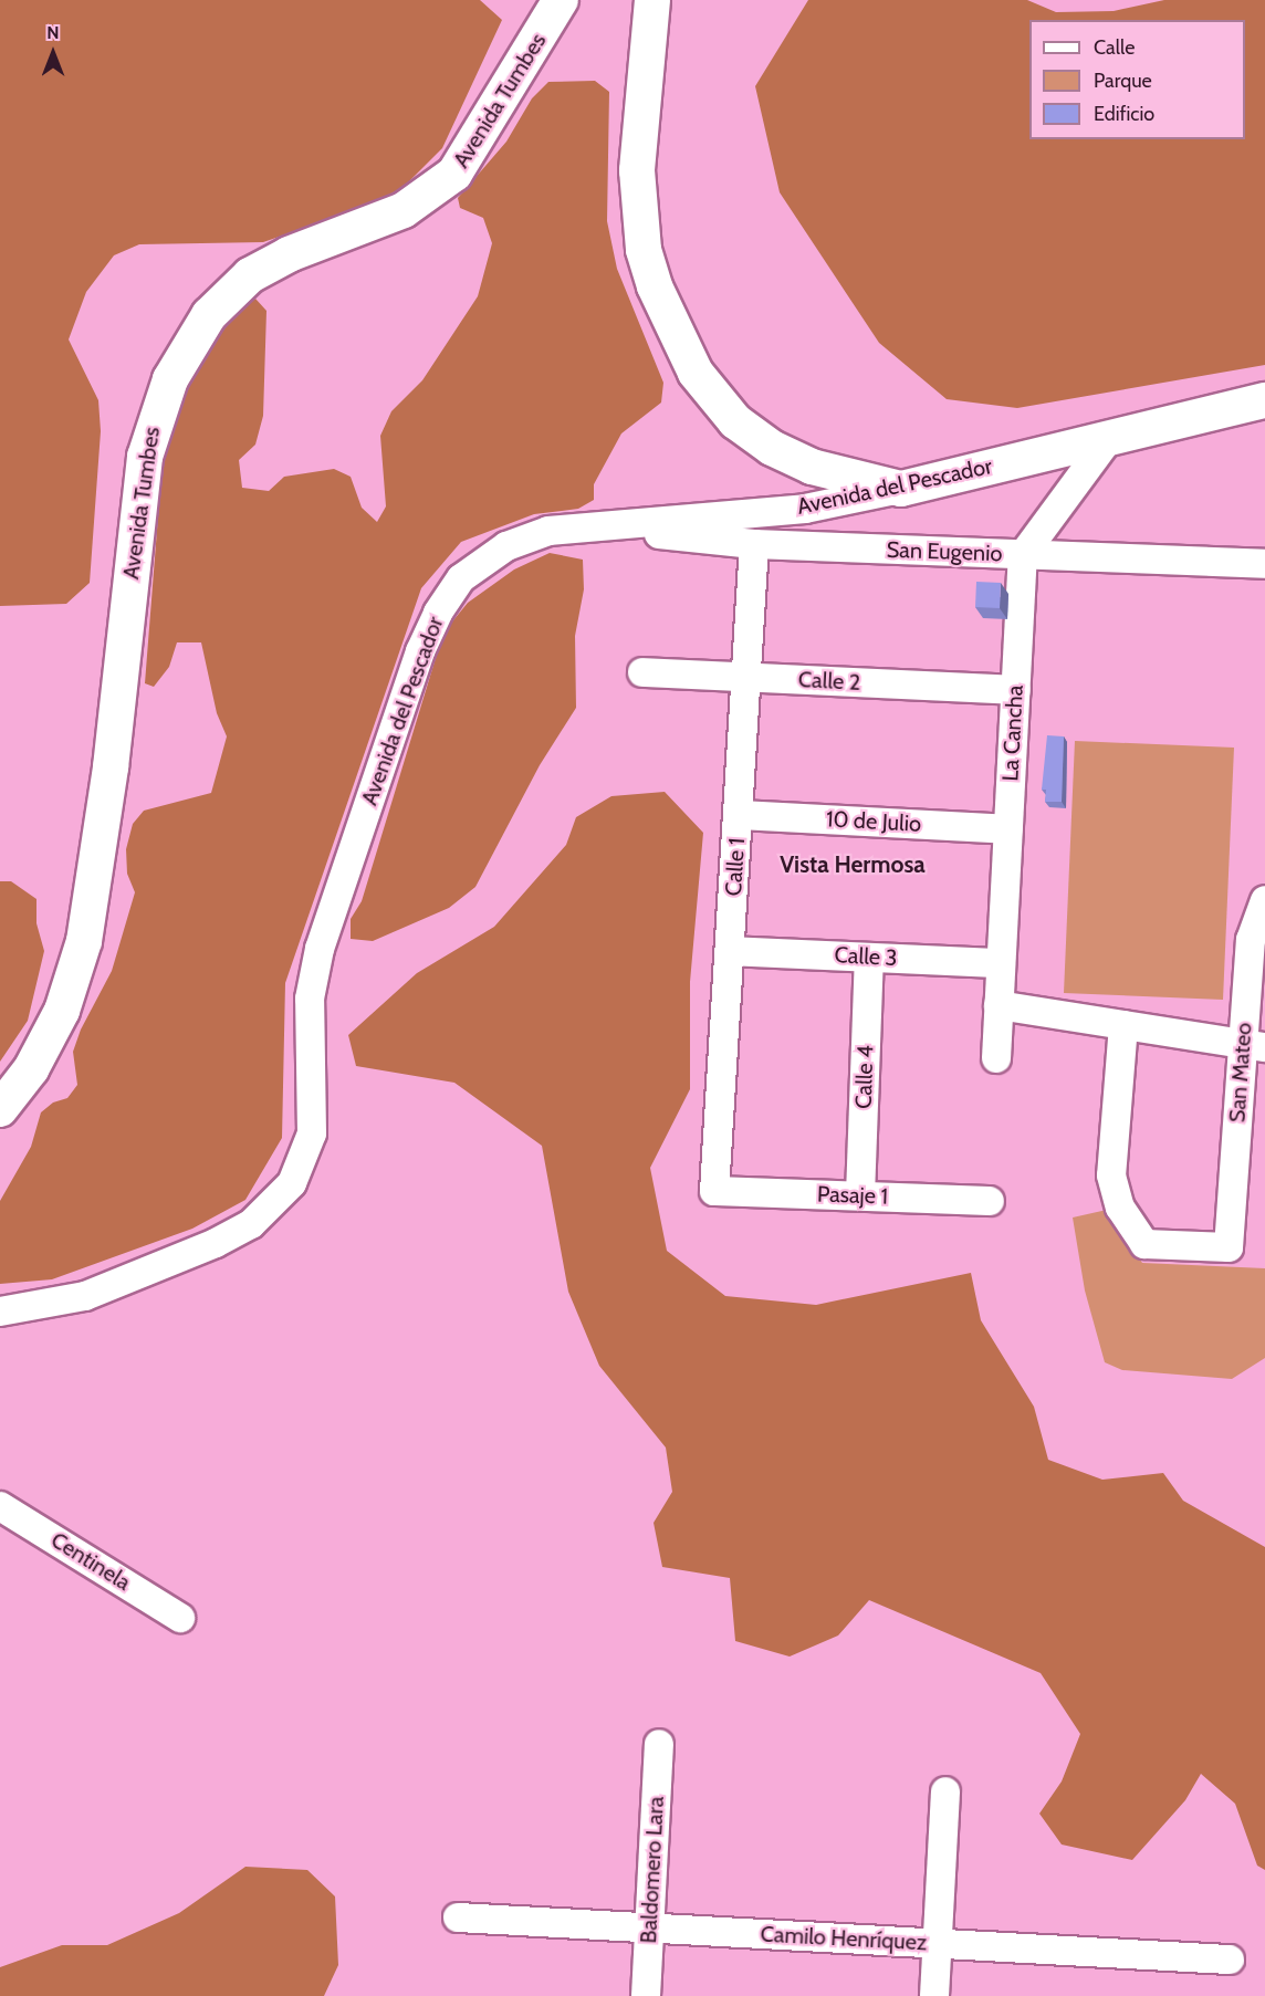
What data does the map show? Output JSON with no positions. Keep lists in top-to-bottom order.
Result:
{
  "streets": {
    "main road": ["Avenida Tumbes", "Avenida del Pescador"],
    "street": [
      "San Eugenio",
      "Calle 2",
      "La Cancha",
      "10 de Julio",
      "Calle 1",
      "Calle 3",
      "San Mateo",
      "Calle 4",
      "Pasaje 1",
      "Centinela",
      "Baldomero Lara",
      "Camilo Henríquez"
    ]
  },
  "crossings": [
    ["Avenida del Pescador", "San Eugenio"],
    ["San Eugenio", "La Cancha"],
    ["San Eugenio", "Calle 1"],
    ["Calle 2", "La Cancha"],
    ["Calle 2", "Calle 1"],
    ["La Cancha", "10 de Julio"],
    ["La Cancha", "Calle 3"],
    ["10 de Julio", "Calle 1"],
    ["Calle 1", "Calle 3"],
    ["Calle 1", "Pasaje 1"],
    ["Calle 3", "Calle 4"],
    ["Calle 4", "Pasaje 1"],
    ["Baldomero Lara", "Camilo Henríquez"]
  ],
  "districts": ["Vista Hermosa"],
  "legend": ["Calle", "Parque", "Edificio"],
  "north": "top"
}
